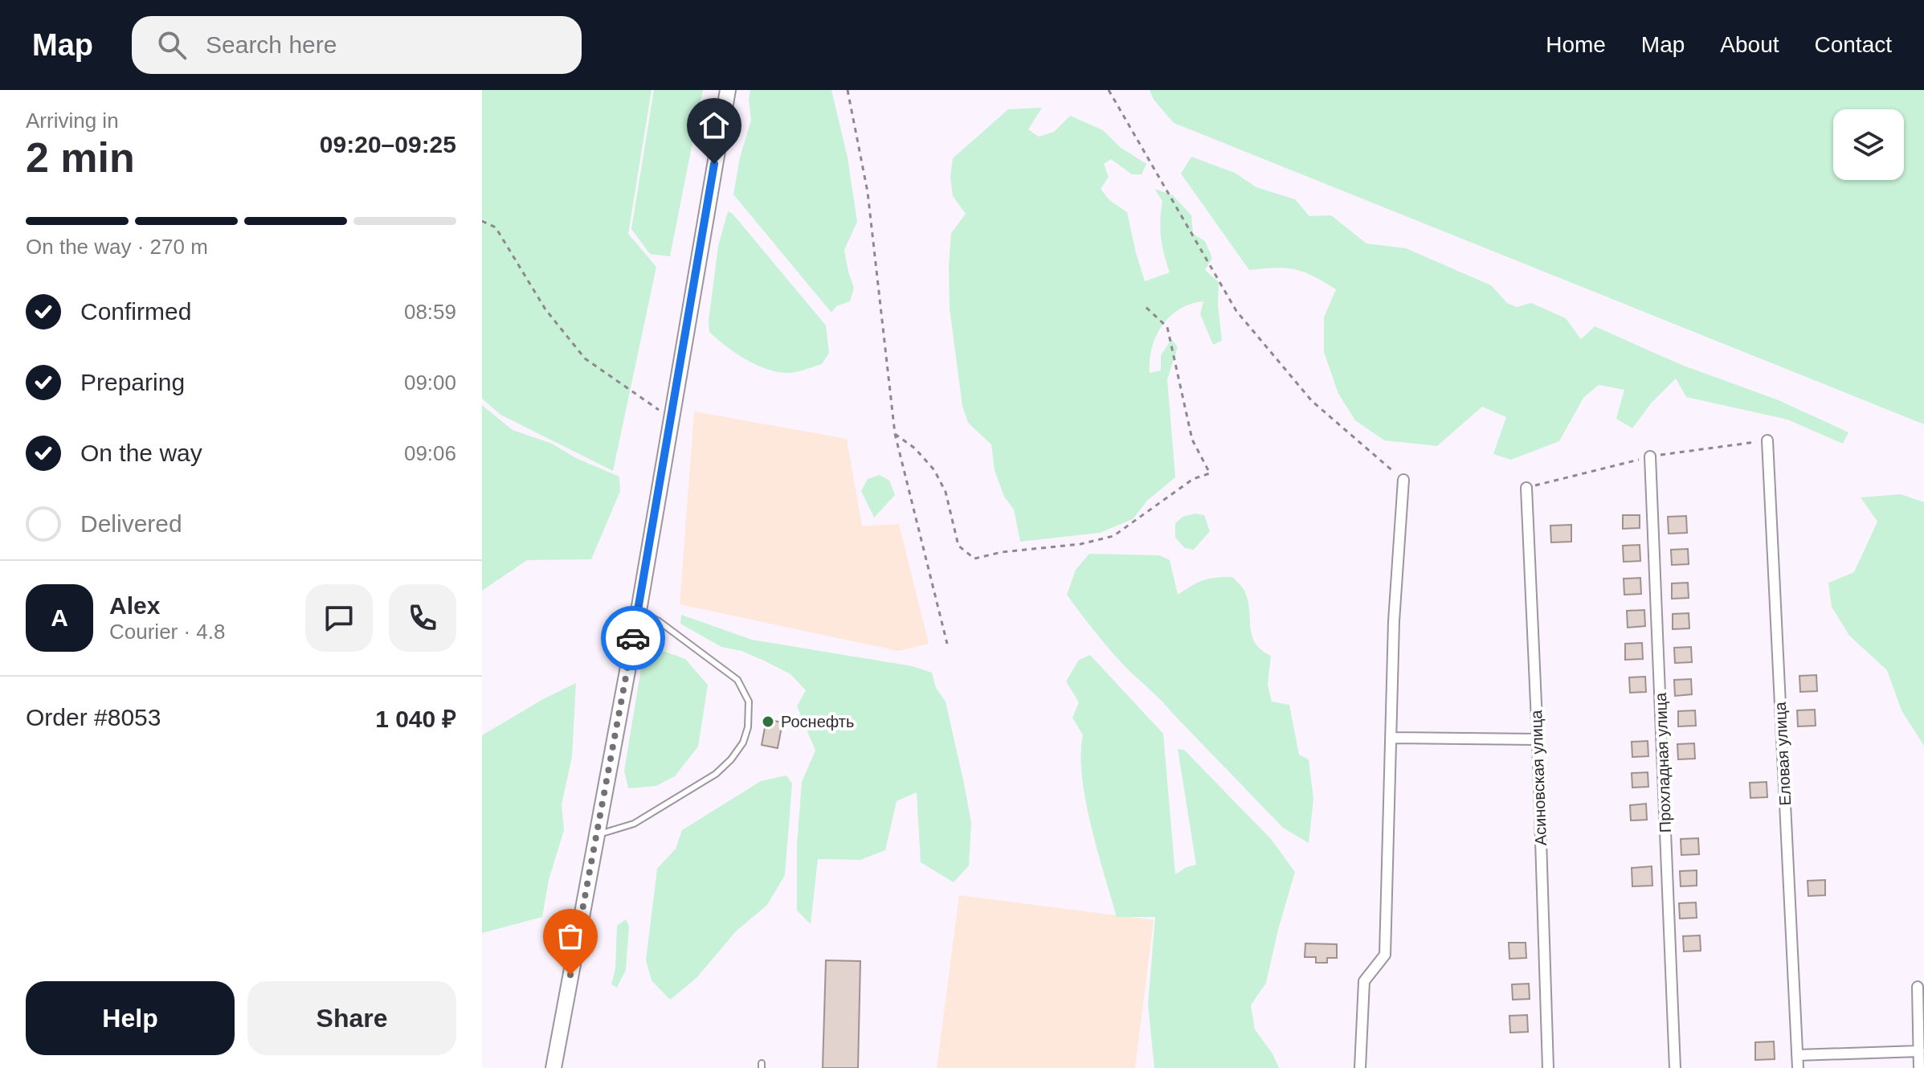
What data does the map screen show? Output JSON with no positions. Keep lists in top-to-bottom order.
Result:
{
  "streets": {
    "street": ["Еловая улица", "Прохладная улица", "Асиновская улица"]
  },
  "places": ["Роснефть"],
  "page": {
    "header": "Map",
    "search": "Search here",
    "nav": [
      "Home",
      "Map",
      "About",
      "Contact"
    ],
    "heading": ["2 min", "Arriving in", "09:20–09:25"],
    "panel": [
      "Alex",
      "Courier · 4.8",
      "Order #8053",
      "1 040 ₽"
    ],
    "bar": "On the way · 270 m",
    "list": [
      ["Confirmed", "08:59"],
      ["Preparing", "09:00"],
      ["On the way", "09:06"],
      "Delivered"
    ],
    "round": "A",
    "buttons": ["Help", "Share"]
  }
}
